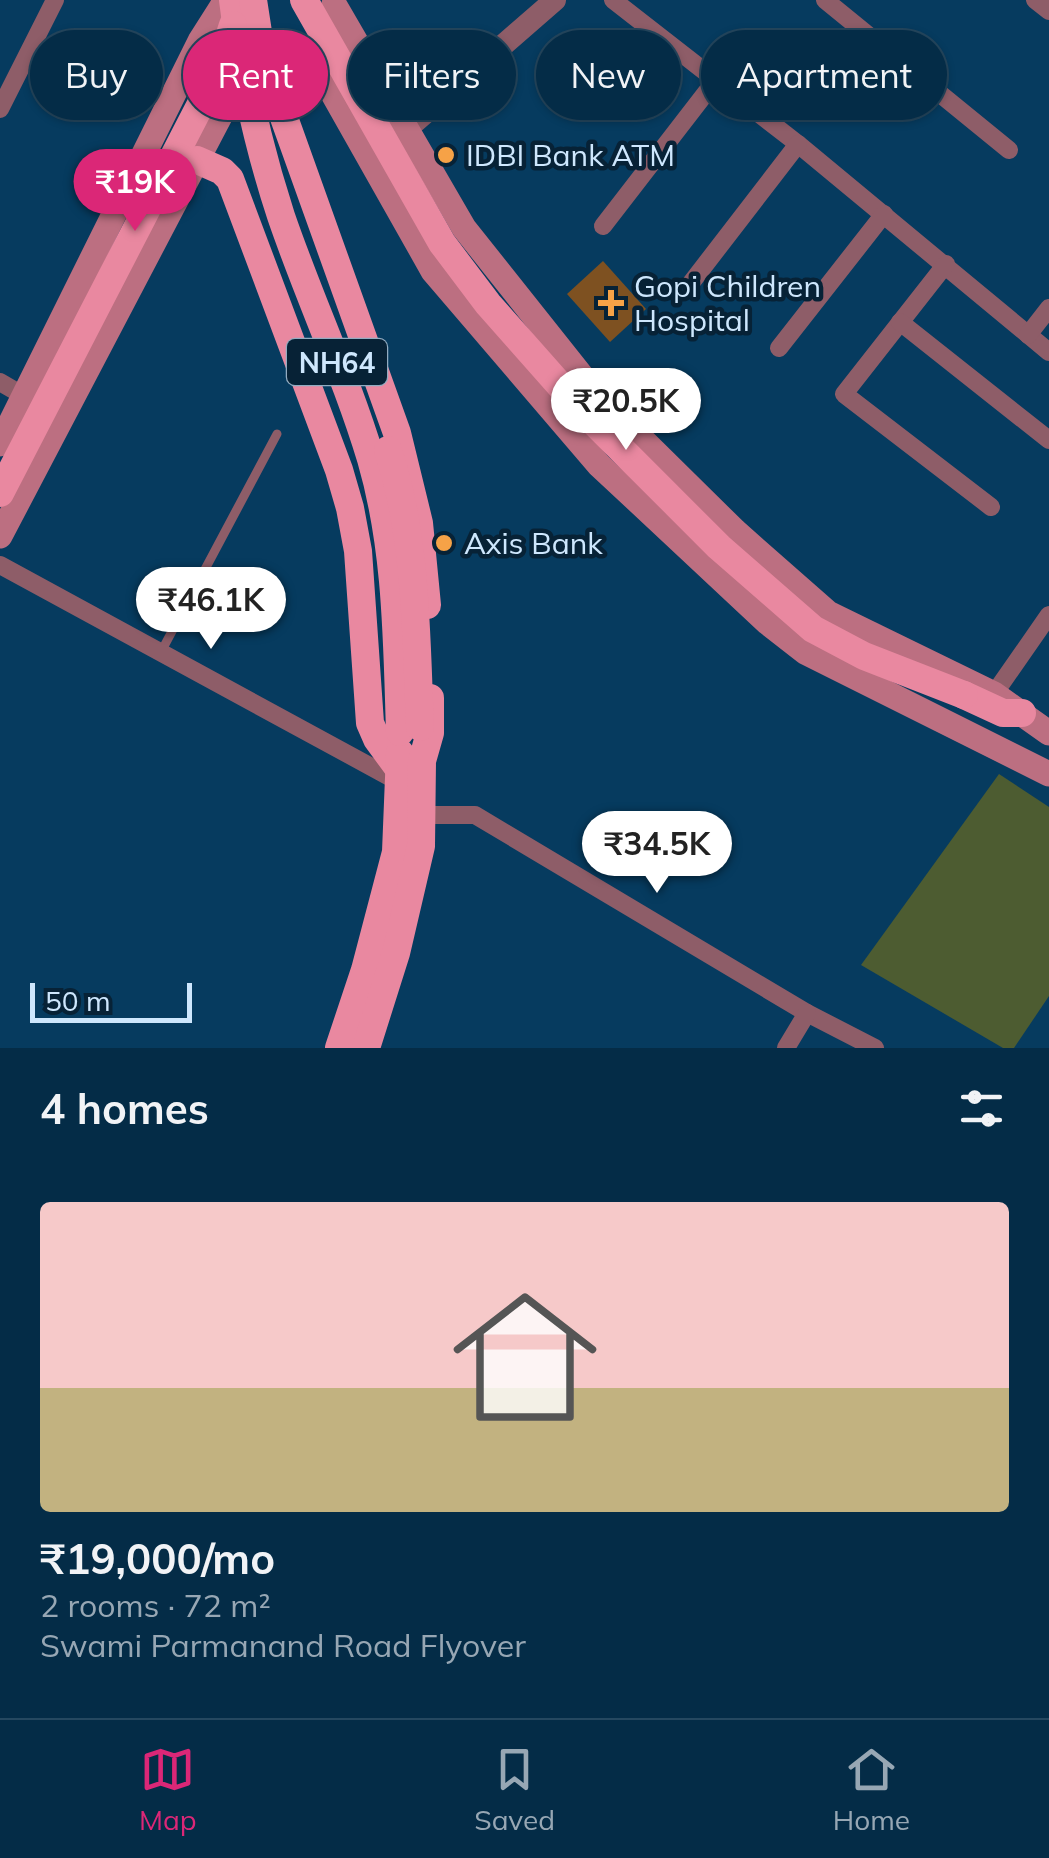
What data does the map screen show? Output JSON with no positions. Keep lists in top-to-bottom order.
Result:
{
  "streets": {
    "highway": ["NH64"]
  },
  "places": {
    "other": ["IDBI Bank ATM", "Axis Bank"],
    "health": ["Gopi Children Hospital"]
  },
  "scale_bar": "50 m",
  "page": {
    "chip": [
      "Buy",
      "Rent",
      "Filters",
      "New",
      "Apartment"
    ],
    "price": [
      "₹19K",
      "₹20.5K",
      "₹46.1K",
      "₹34.5K"
    ],
    "scale": "50 m",
    "heading": "4 homes",
    "list": [
      {
        "name": "₹19,000/mo",
        "note": "2 rooms · 72 m² · Swami Parmanand Road Flyover"
      }
    ],
    "tabs": ["Map", "Saved", "Home"]
  }
}
